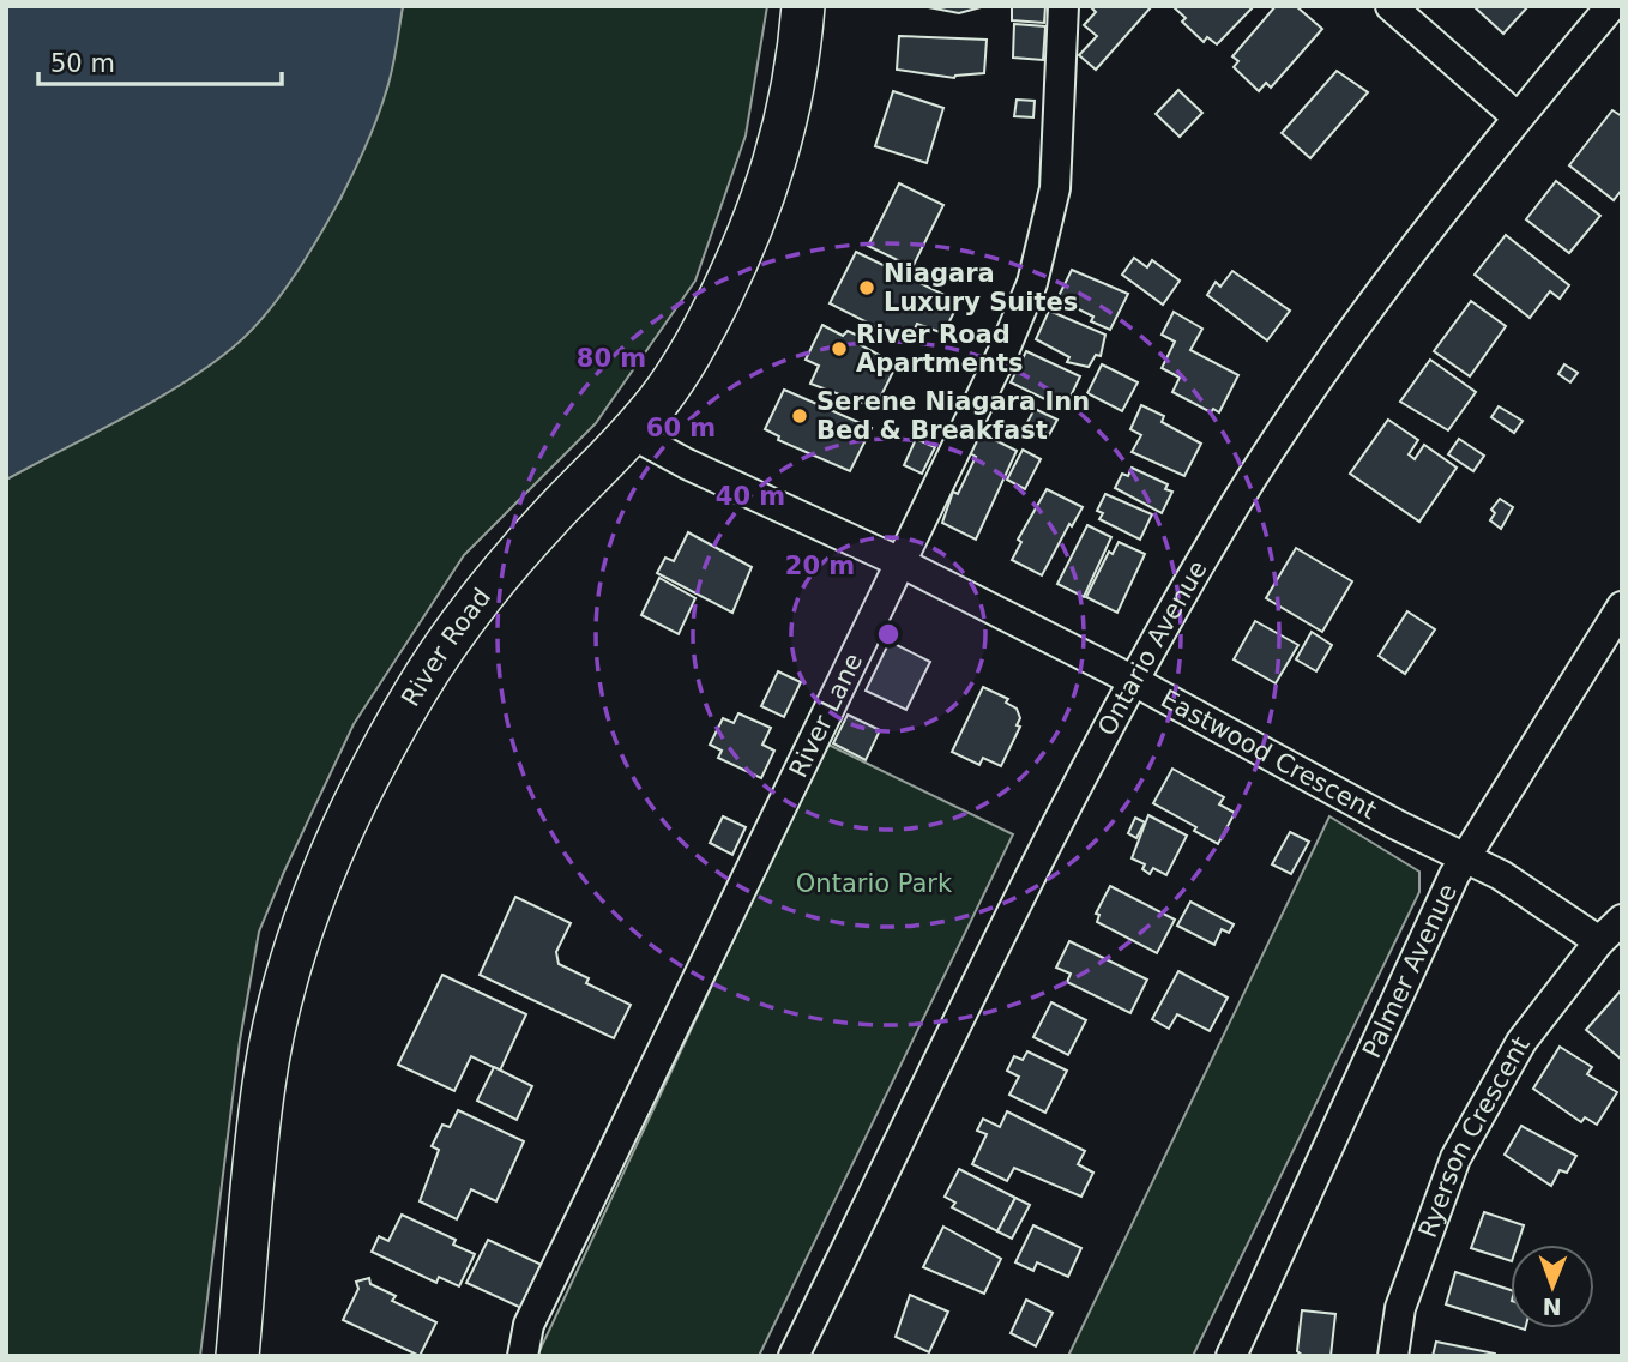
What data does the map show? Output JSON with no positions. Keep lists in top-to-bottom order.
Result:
{
  "streets": {
    "main road": ["River Road"],
    "street": [
      "Ontario Avenue",
      "River Lane",
      "Eastwood Crescent",
      "Palmer Avenue",
      "Ryerson Crescent"
    ]
  },
  "crossings": [
    ["River Road", "Eastwood Crescent"],
    ["Ontario Avenue", "Eastwood Crescent"],
    ["River Lane", "Eastwood Crescent"],
    ["Eastwood Crescent", "Palmer Avenue"],
    ["Eastwood Crescent", "Ryerson Crescent"]
  ],
  "parks": ["Ontario Park"],
  "places": ["Niagara Luxury Suites", "River Road Apartments", "Serene Niagara Inn Bed & Breakfast"],
  "scale_bar": "50 m",
  "north": "bottom",
  "rings": [
    "80 m",
    "60 m",
    "40 m",
    "20 m"
  ]
}
